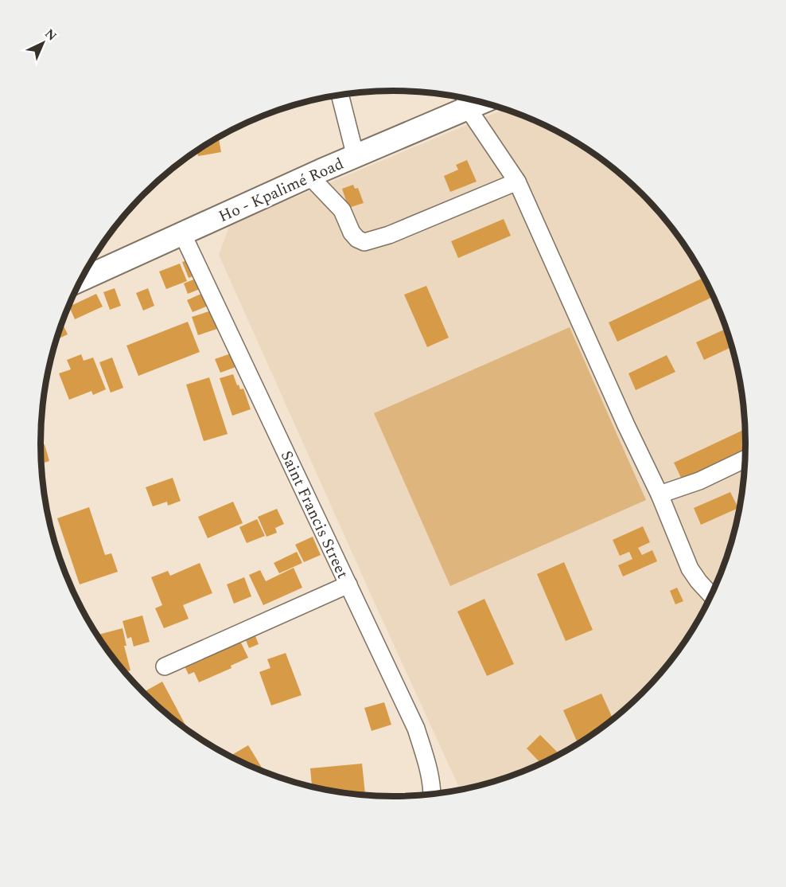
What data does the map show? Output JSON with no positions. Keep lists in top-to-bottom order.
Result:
{
  "streets": {
    "main road": ["Ho - Kpalimé Road"],
    "street": ["Saint Francis Street"]
  },
  "crossings": [
    ["Ho - Kpalimé Road", "Saint Francis Street"]
  ],
  "north": "top right"
}
